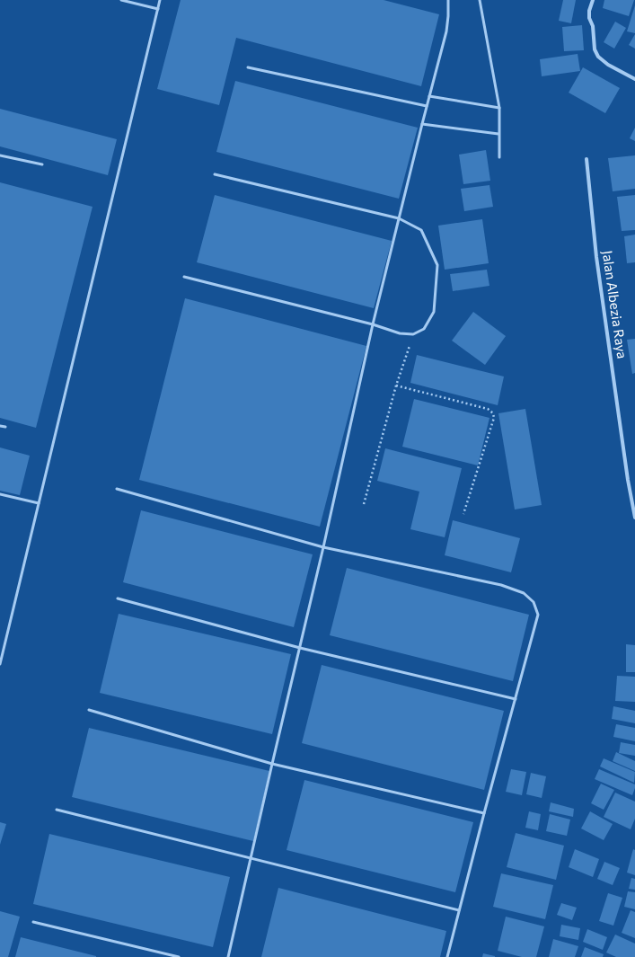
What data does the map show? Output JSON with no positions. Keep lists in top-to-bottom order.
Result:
{
  "streets": {
    "street": ["Jalan Albezia Raya"]
  }
}
